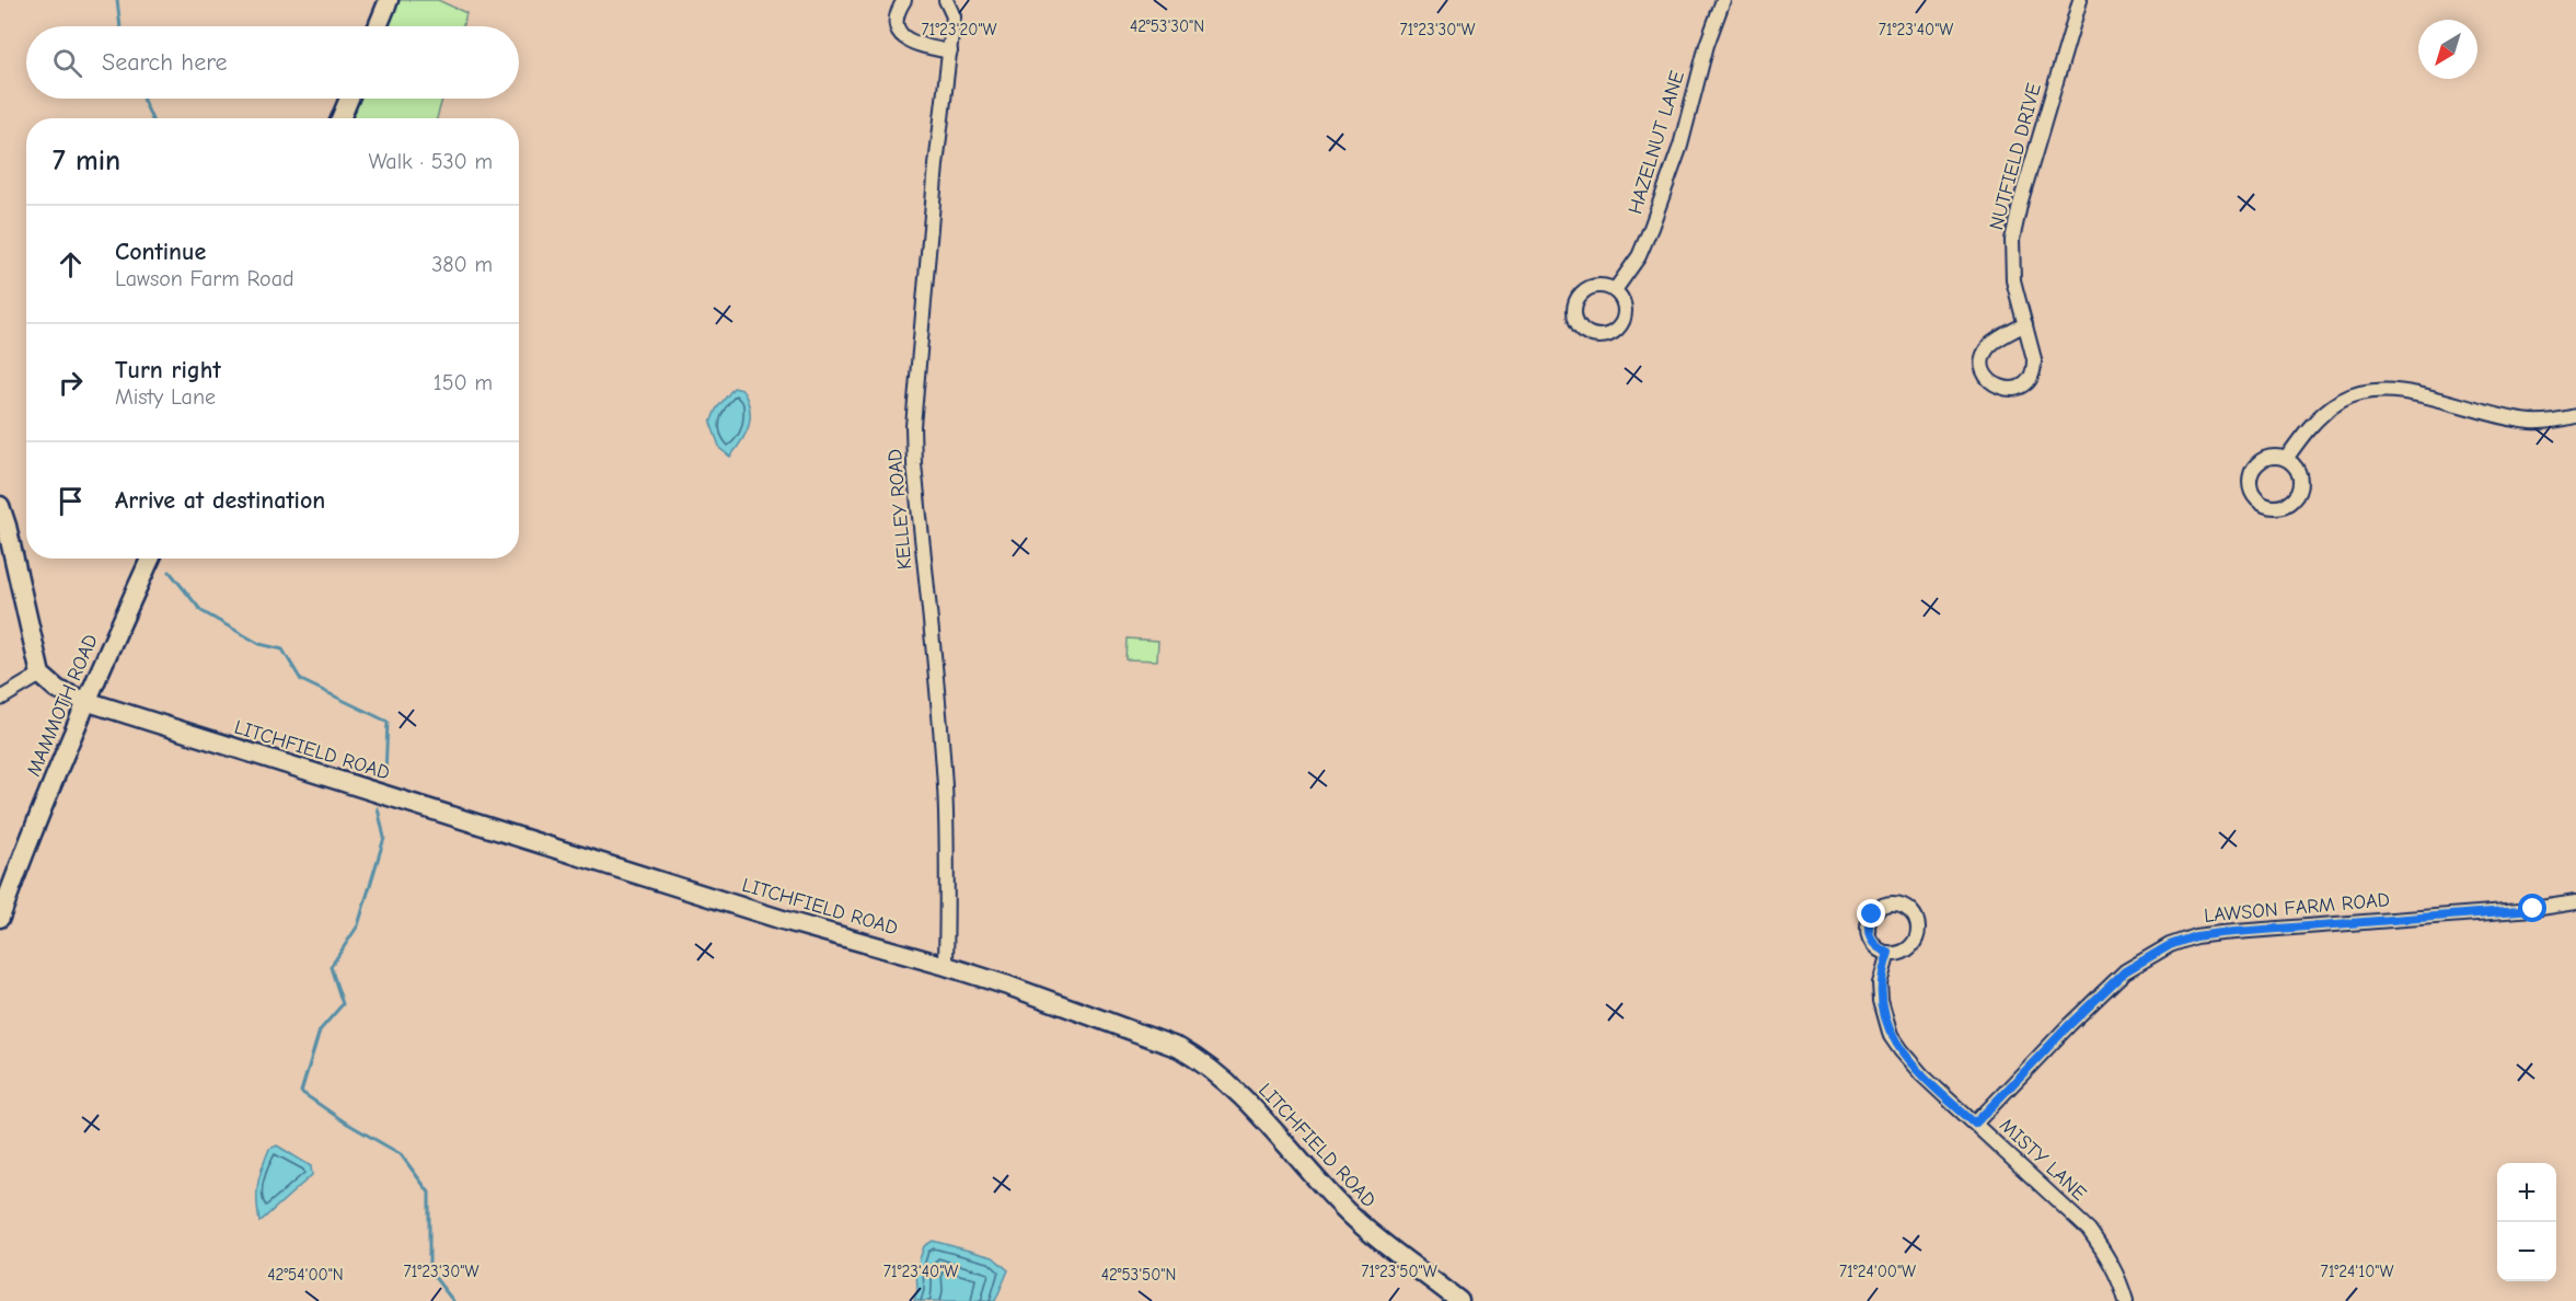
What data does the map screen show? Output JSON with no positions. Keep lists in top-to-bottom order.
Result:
{
  "streets": {
    "street": [
      "HAZELNUT LANE",
      "NUTFIELD DRIVE",
      "KELLEY ROAD",
      "MAMMOTH ROAD",
      "LITCHFIELD ROAD",
      "LAWSON FARM ROAD",
      "MISTY LANE"
    ]
  },
  "crossings": [
    ["KELLEY ROAD", "LITCHFIELD ROAD"],
    ["MAMMOTH ROAD", "LITCHFIELD ROAD"],
    ["LAWSON FARM ROAD", "MISTY LANE"]
  ],
  "north": "bottom left",
  "page": {
    "search": "Search here",
    "heading": ["7 min", "Walk · 530 m"],
    "list": [
      ["Continue", "Lawson Farm Road", "380 m"],
      ["Turn right", "Misty Lane", "150 m"],
      "Arrive at destination"
    ],
    "map_buttons": ["+", "−"]
  },
  "coordinates": [
    "42°53'30\"N",
    "71°23'20\"W",
    "71°23'30\"W",
    "71°23'40\"W",
    "71°23'50\"W",
    "71°24'00\"W",
    "71°24'10\"W",
    "42°54'00\"N",
    "42°53'50\"N"
  ]
}
